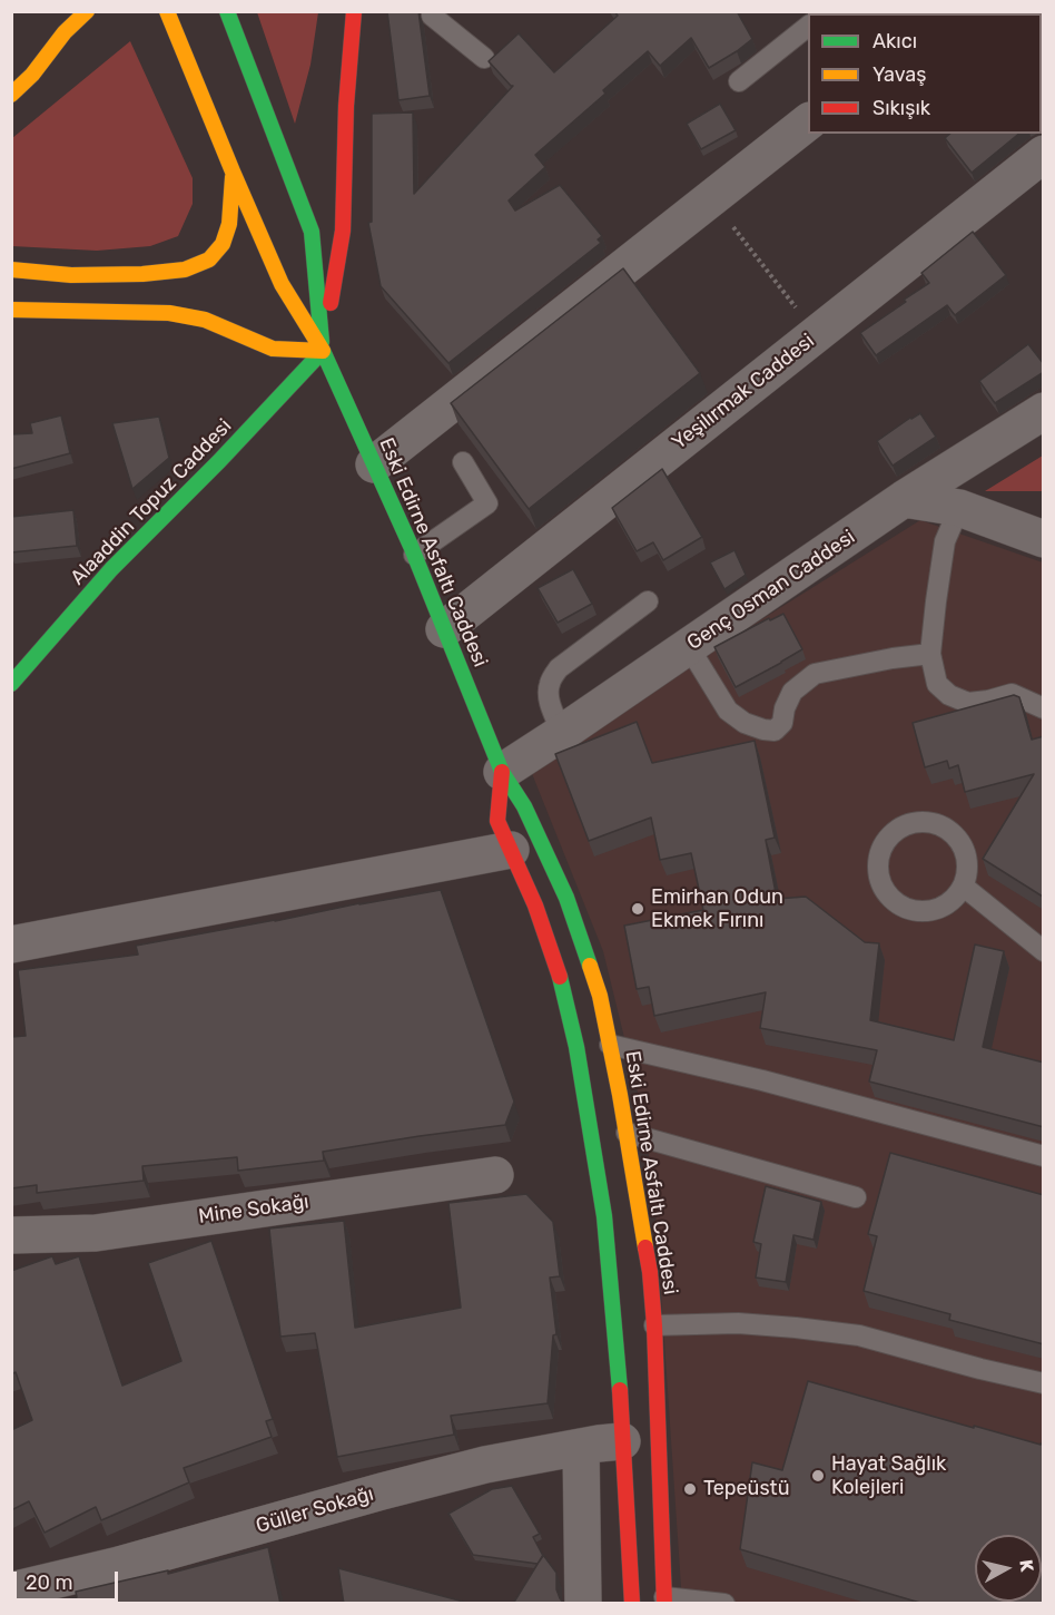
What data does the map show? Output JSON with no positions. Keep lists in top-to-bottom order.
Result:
{
  "streets": {
    "main road": ["Alaaddin Topuz Caddesi", "Eski Edirne Asfaltı Caddesi"],
    "street": [
      "Yeşilırmak Caddesi",
      "Genç Osman Caddesi",
      "Mine Sokağı",
      "Güller Sokağı"
    ]
  },
  "crossings": [
    ["Yeşilırmak Caddesi", "Eski Edirne Asfaltı Caddesi"],
    ["Alaaddin Topuz Caddesi", "Eski Edirne Asfaltı Caddesi"],
    ["Eski Edirne Asfaltı Caddesi", "Genç Osman Caddesi"],
    ["Eski Edirne Asfaltı Caddesi", "Güller Sokağı"]
  ],
  "places": ["Emirhan Odun Ekmek Fırını", "Hayat Sağlık Kolejleri", "Tepeüstü"],
  "legend": ["Akıcı", "Yavaş", "Sıkışık"],
  "scale_bar": "20 m",
  "north": "right"
}
